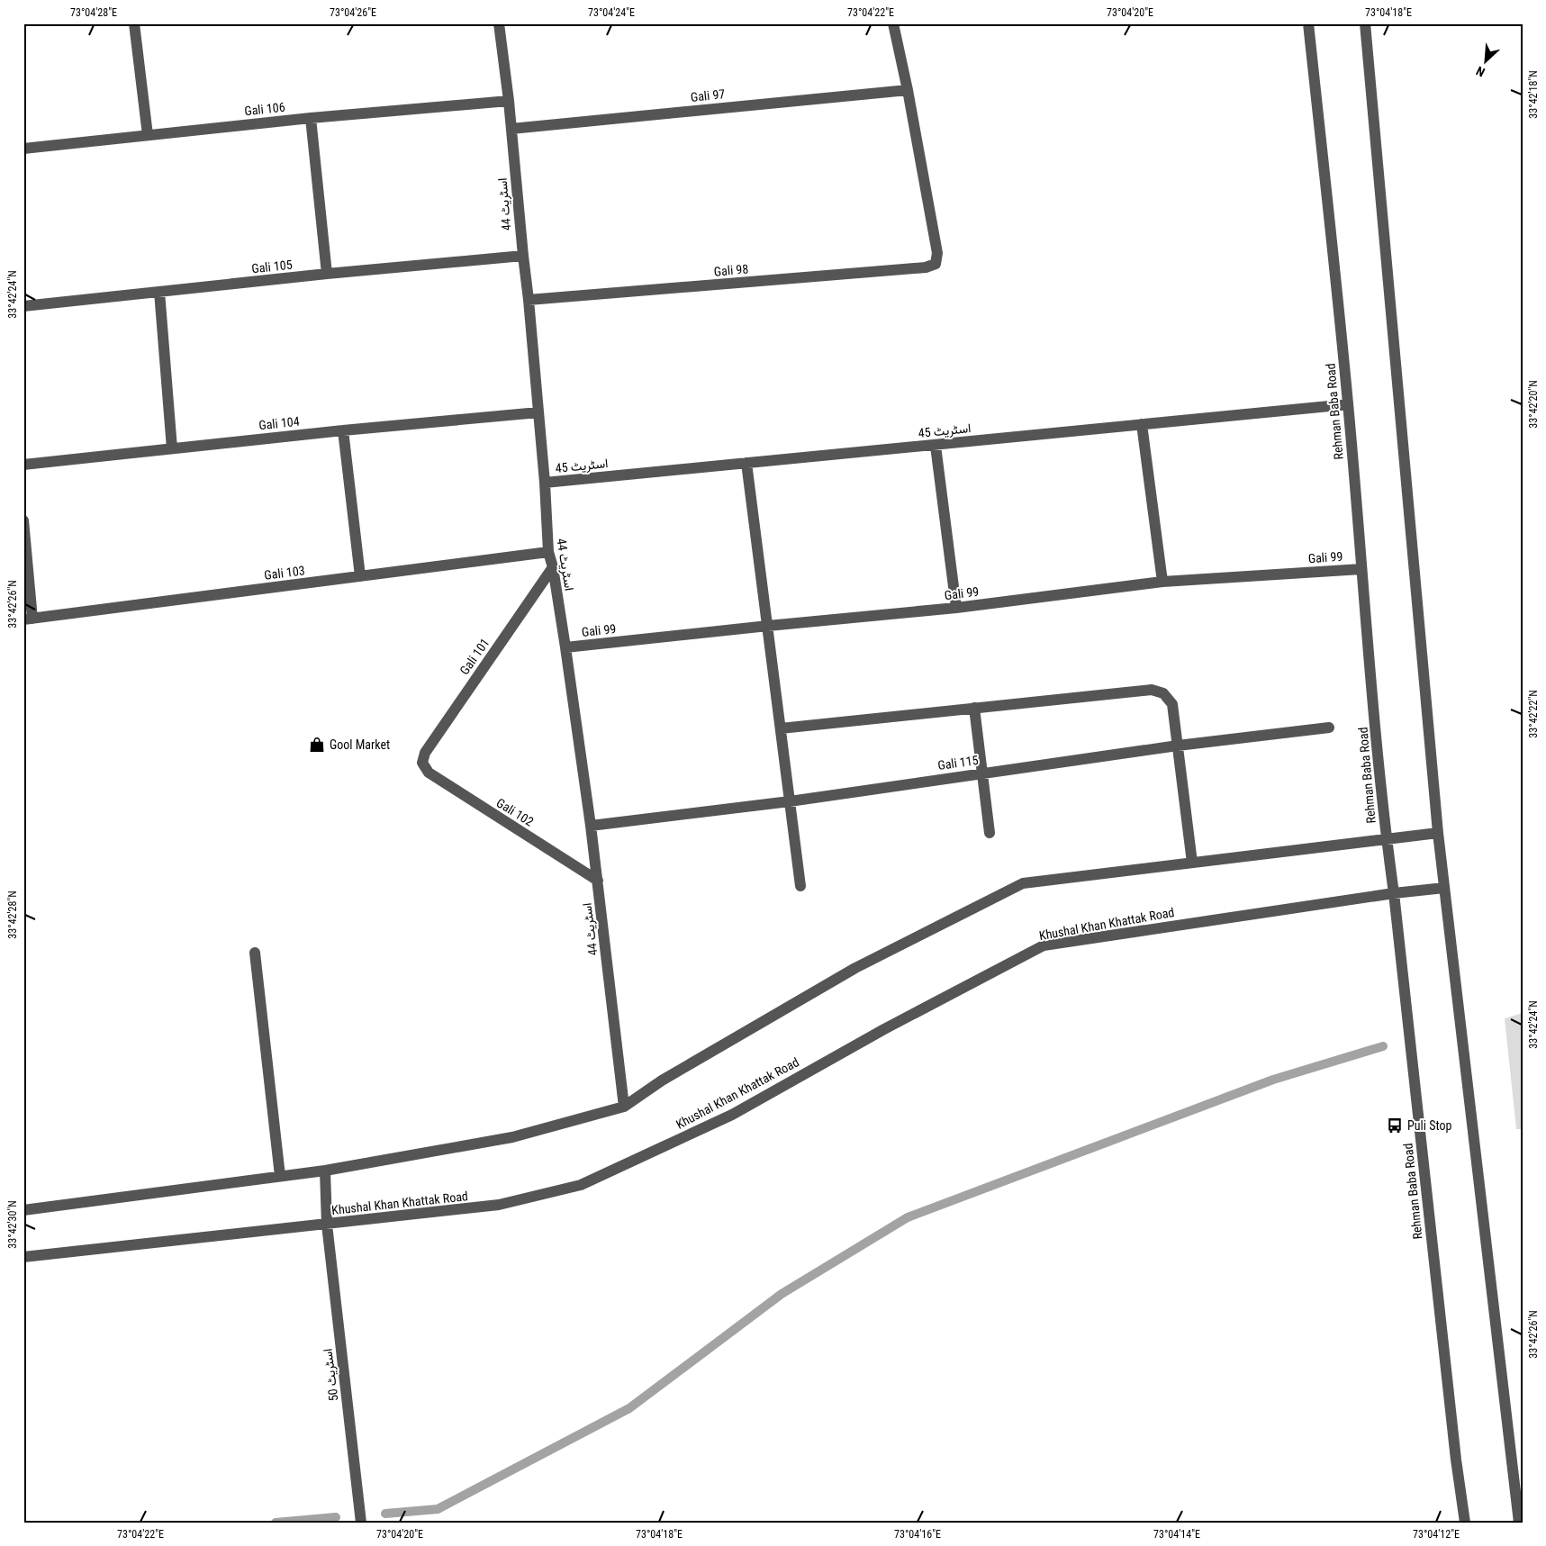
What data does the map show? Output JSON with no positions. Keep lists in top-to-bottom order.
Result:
{
  "streets": {
    "street": [
      "Gali 97",
      "Gali 106",
      "اسٹریٹ 44",
      "Gali 105",
      "Gali 98",
      "Rehman Baba Road",
      "Gali 104",
      "اسٹریٹ 45",
      "Gali 99",
      "Gali 103",
      "Gali 101",
      "Gali 115",
      "Gali 102",
      "Khushal Khan Khattak Road",
      "اسٹریٹ 50"
    ]
  },
  "crossings": [
    ["Gali 97", "اسٹریٹ 44"],
    ["Gali 97", "Gali 98"],
    ["Gali 106", "اسٹریٹ 44"],
    ["اسٹریٹ 44", "Gali 105"],
    ["اسٹریٹ 44", "Gali 98"],
    ["اسٹریٹ 44", "Gali 104"],
    ["اسٹریٹ 44", "اسٹریٹ 45"],
    ["اسٹریٹ 44", "Gali 99"],
    ["اسٹریٹ 44", "Gali 103"],
    ["اسٹریٹ 44", "Gali 101"],
    ["اسٹریٹ 44", "Gali 115"],
    ["اسٹریٹ 44", "Gali 102"],
    ["Rehman Baba Road", "اسٹریٹ 45"],
    ["Rehman Baba Road", "Gali 99"],
    ["Rehman Baba Road", "Khushal Khan Khattak Road"],
    ["Gali 101", "Gali 102"],
    ["Khushal Khan Khattak Road", "اسٹریٹ 50"]
  ],
  "places": {
    "shop": ["Gool Market"],
    "bus stop": ["Puli Stop"]
  },
  "north": "bottom left",
  "coordinates": [
    "73°04'28\"E",
    "73°04'26\"E",
    "73°04'24\"E",
    "73°04'22\"E",
    "73°04'20\"E",
    "73°04'18\"E",
    "33°42'18\"N",
    "33°42'24\"N",
    "33°42'20\"N",
    "33°42'26\"N",
    "33°42'22\"N",
    "33°42'28\"N",
    "33°42'30\"N",
    "73°04'16\"E",
    "73°04'14\"E",
    "73°04'12\"E"
  ]
}
